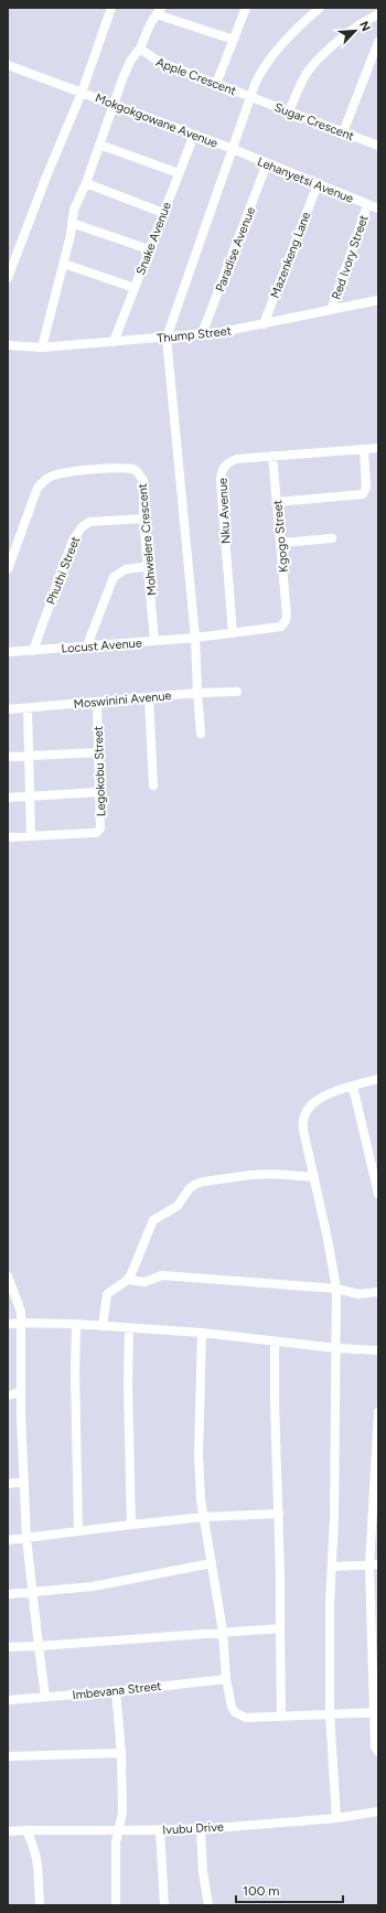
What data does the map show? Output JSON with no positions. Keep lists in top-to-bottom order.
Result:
{
  "streets": {
    "street": [
      "Apple Crescent",
      "Mokgokgowane Avenue",
      "Sugar Crescent",
      "Lehanyetsi Avenue",
      "Snake Avenue",
      "Paradise Avenue",
      "Mazenkeng Lane",
      "Red Ivory Street",
      "Thump Street",
      "Nku Avenue",
      "Kgogo Street",
      "Mohwelere Crescent",
      "Phuthi Street",
      "Locust Avenue",
      "Moswinini Avenue",
      "Legokobu Street",
      "Imbevana Street",
      "Ivubu Drive"
    ]
  },
  "crossings": [
    ["Apple Crescent", "Sugar Crescent"],
    ["Mokgokgowane Avenue", "Lehanyetsi Avenue"],
    ["Mokgokgowane Avenue", "Snake Avenue"],
    ["Lehanyetsi Avenue", "Paradise Avenue"],
    ["Lehanyetsi Avenue", "Mazenkeng Lane"],
    ["Lehanyetsi Avenue", "Red Ivory Street"],
    ["Snake Avenue", "Thump Street"],
    ["Paradise Avenue", "Thump Street"],
    ["Mazenkeng Lane", "Thump Street"],
    ["Red Ivory Street", "Thump Street"],
    ["Nku Avenue", "Kgogo Street"],
    ["Nku Avenue", "Locust Avenue"],
    ["Kgogo Street", "Locust Avenue"],
    ["Mohwelere Crescent", "Phuthi Street"],
    ["Mohwelere Crescent", "Locust Avenue"],
    ["Phuthi Street", "Locust Avenue"],
    ["Moswinini Avenue", "Legokobu Street"]
  ],
  "scale_bar": "100 m",
  "north": "top right"
}
